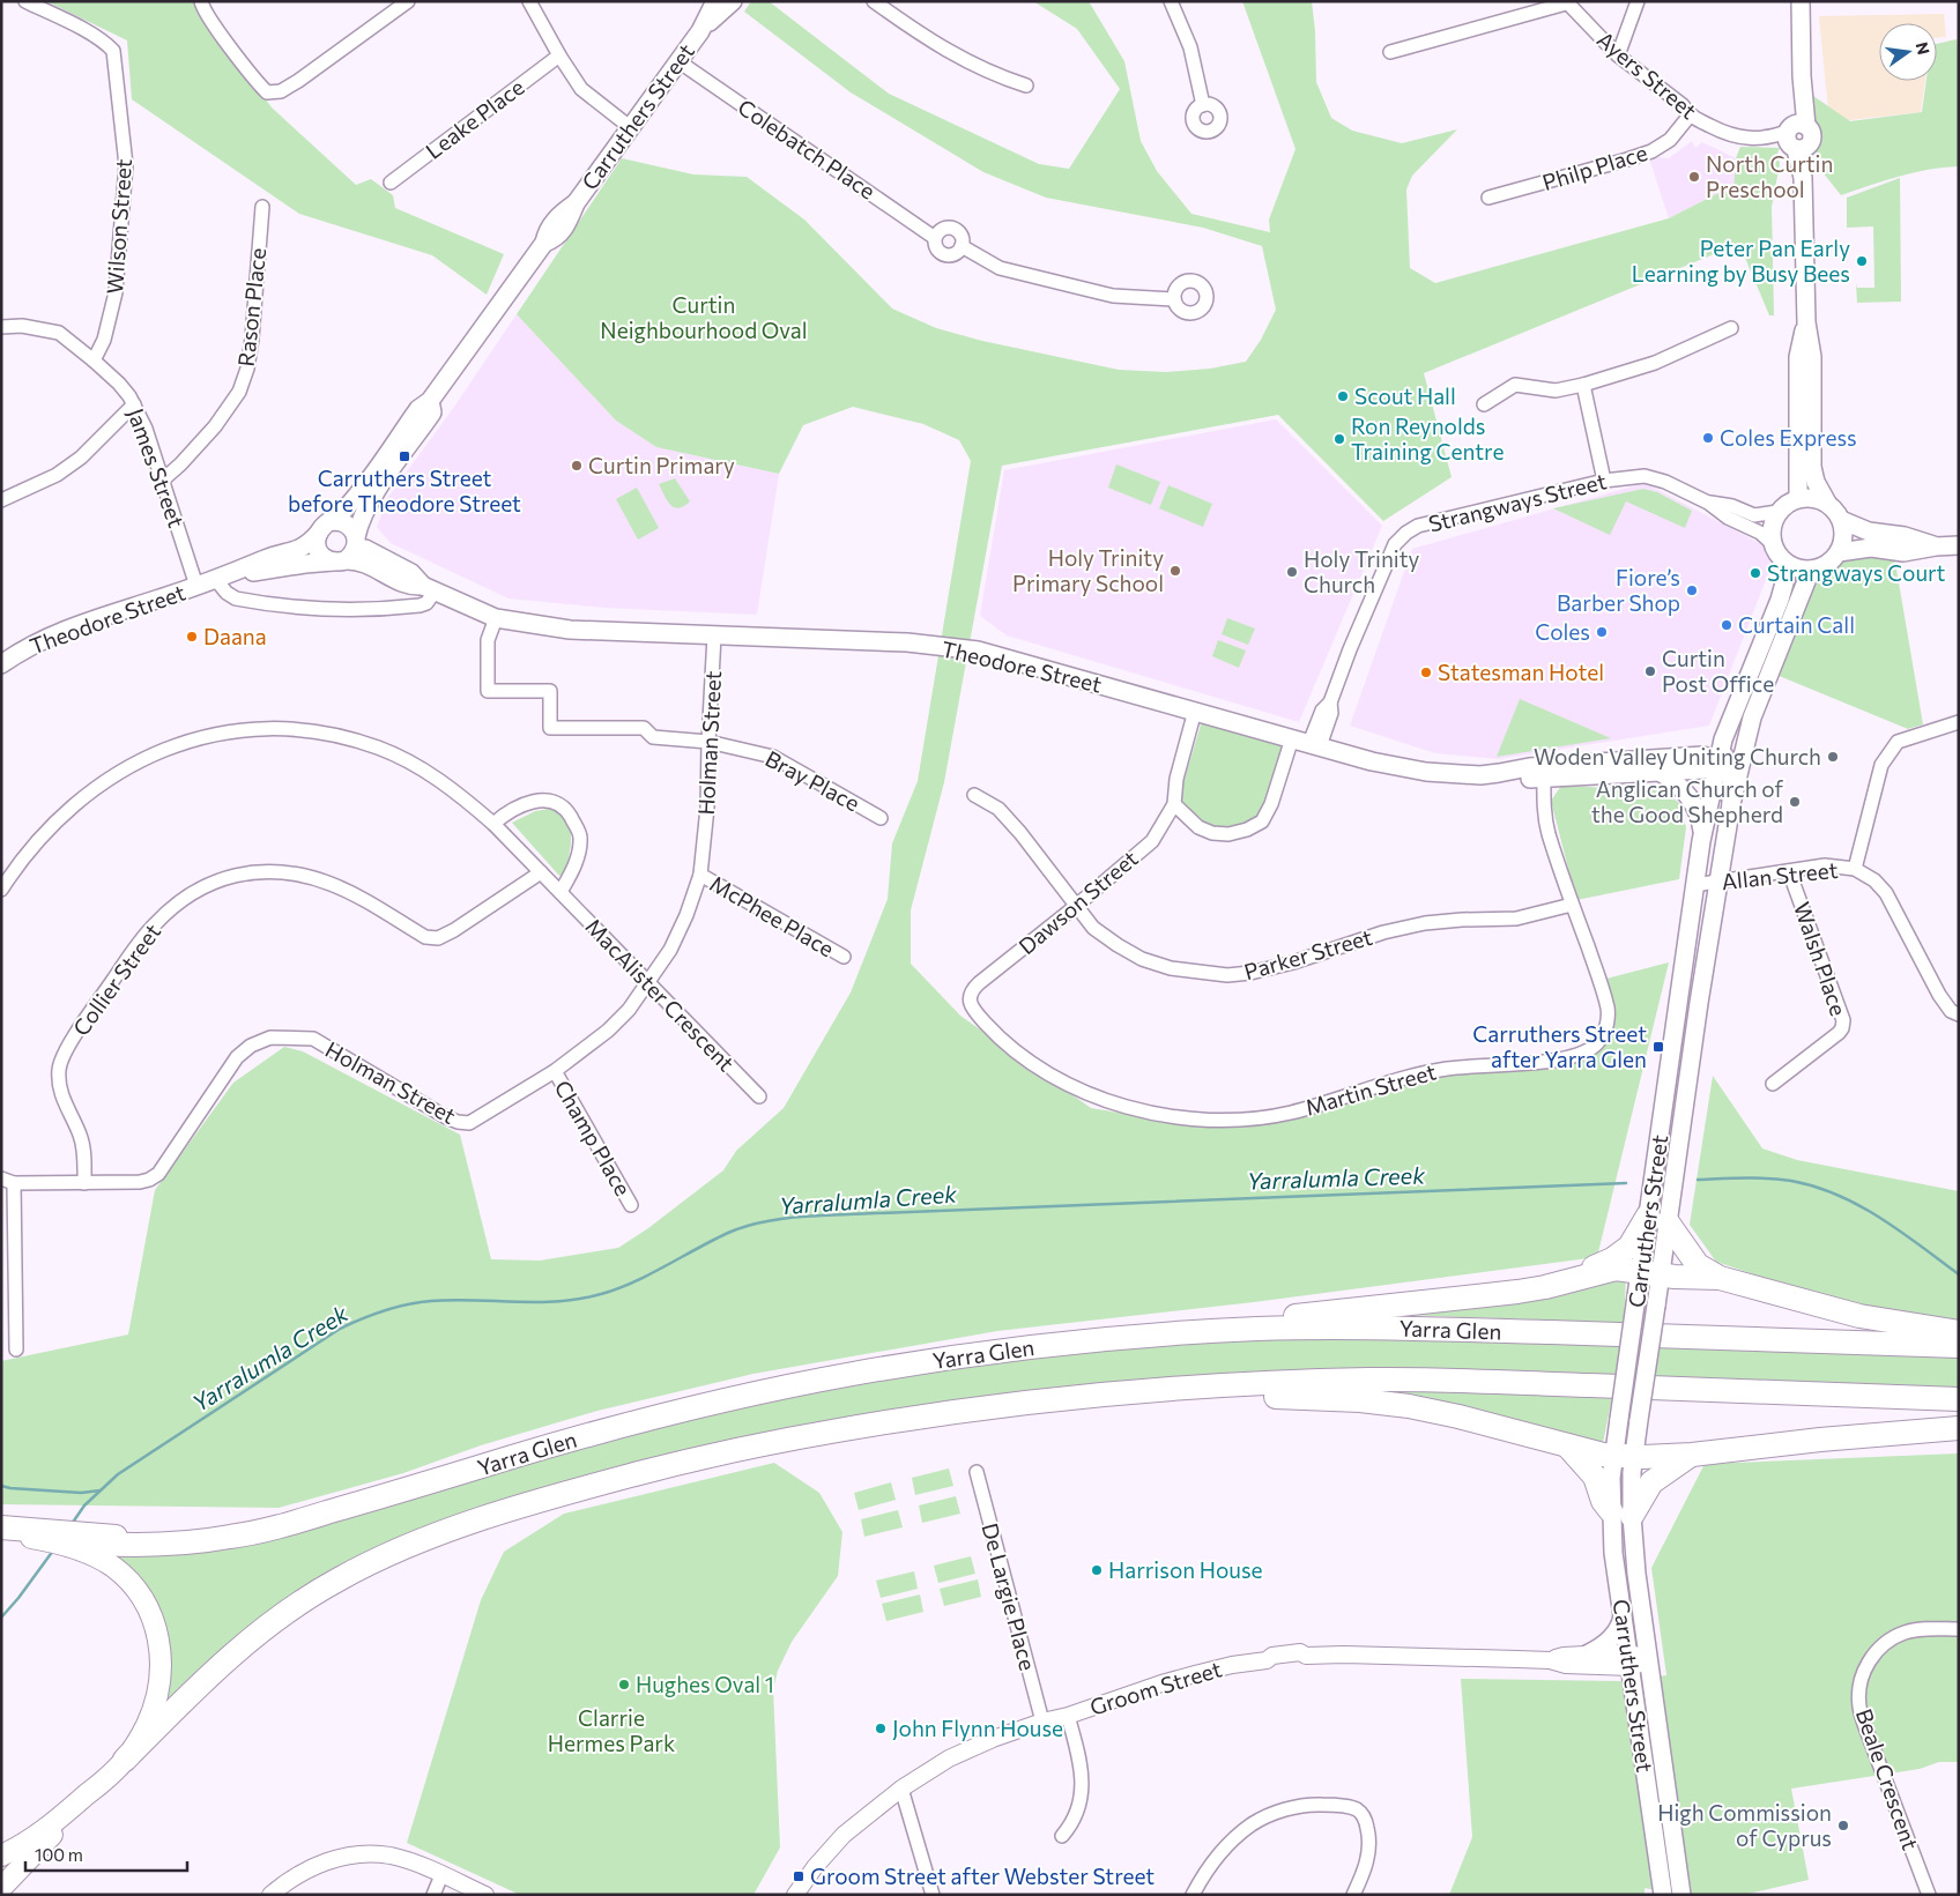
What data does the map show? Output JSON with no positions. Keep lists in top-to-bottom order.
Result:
{
  "streets": {
    "highway": ["Yarra Glen"],
    "main road": ["Carruthers Street", "Theodore Street"],
    "street": [
      "Ayers Street",
      "Leake Place",
      "Colebatch Place",
      "Philp Place",
      "Wilson Street",
      "Rason Place",
      "James Street",
      "Strangways Street",
      "Holman Street",
      "Bray Place",
      "Allan Street",
      "Dawson Street",
      "McPhee Place",
      "Parker Street",
      "Walsh Place",
      "Collier Street",
      "MacAlister Crescent",
      "Martin Street",
      "Champ Place",
      "De Largie Place",
      "Groom Street",
      "Beale Crescent"
    ]
  },
  "crossings": [
    ["Ayers Street", "Philp Place"],
    ["Carruthers Street", "Colebatch Place"],
    ["Carruthers Street", "Strangways Street"],
    ["Carruthers Street", "Theodore Street"],
    ["Carruthers Street", "Allan Street"],
    ["Carruthers Street", "Groom Street"],
    ["Wilson Street", "James Street"],
    ["Rason Place", "James Street"],
    ["James Street", "Theodore Street"],
    ["Strangways Street", "Theodore Street"],
    ["Theodore Street", "Holman Street"],
    ["Theodore Street", "Bray Place"],
    ["Theodore Street", "Dawson Street"],
    ["Theodore Street", "Martin Street"],
    ["Holman Street", "Bray Place"],
    ["Holman Street", "McPhee Place"],
    ["Holman Street", "Collier Street"],
    ["Holman Street", "MacAlister Crescent"],
    ["Holman Street", "Champ Place"],
    ["Allan Street", "Walsh Place"],
    ["Dawson Street", "Parker Street"],
    ["Dawson Street", "Martin Street"],
    ["Parker Street", "Martin Street"],
    ["Collier Street", "MacAlister Crescent"],
    ["De Largie Place", "Groom Street"]
  ],
  "water": ["Yarralumla Creek"],
  "parks": ["Curtin Neighbourhood Oval", "Clarrie Hermes Park"],
  "places": {
    "other": [
      "North Curtin Preschool",
      "Peter Pan Early Learning by Busy Bees",
      "Scout Hall",
      "Coles Express",
      "Ron Reynolds Training Centre",
      "Curtin Primary",
      "Holy Trinity Primary School",
      "Holy Trinity Church",
      "Strangways Court",
      "Fiore’s Barber Shop",
      "Curtain Call",
      "Coles",
      "Daana",
      "Curtin Post Office",
      "Statesman Hotel",
      "Woden Valley Uniting Church",
      "Anglican Church of the Good Shepherd",
      "Harrison House",
      "Hughes Oval 1",
      "John Flynn House",
      "High Commission of Cyprus"
    ],
    "transit": ["Carruthers Street before Theodore Street", "Carruthers Street after Yarra Glen", "Groom Street after Webster Street"]
  },
  "scale_bar": "100 m",
  "north": "right"
}
